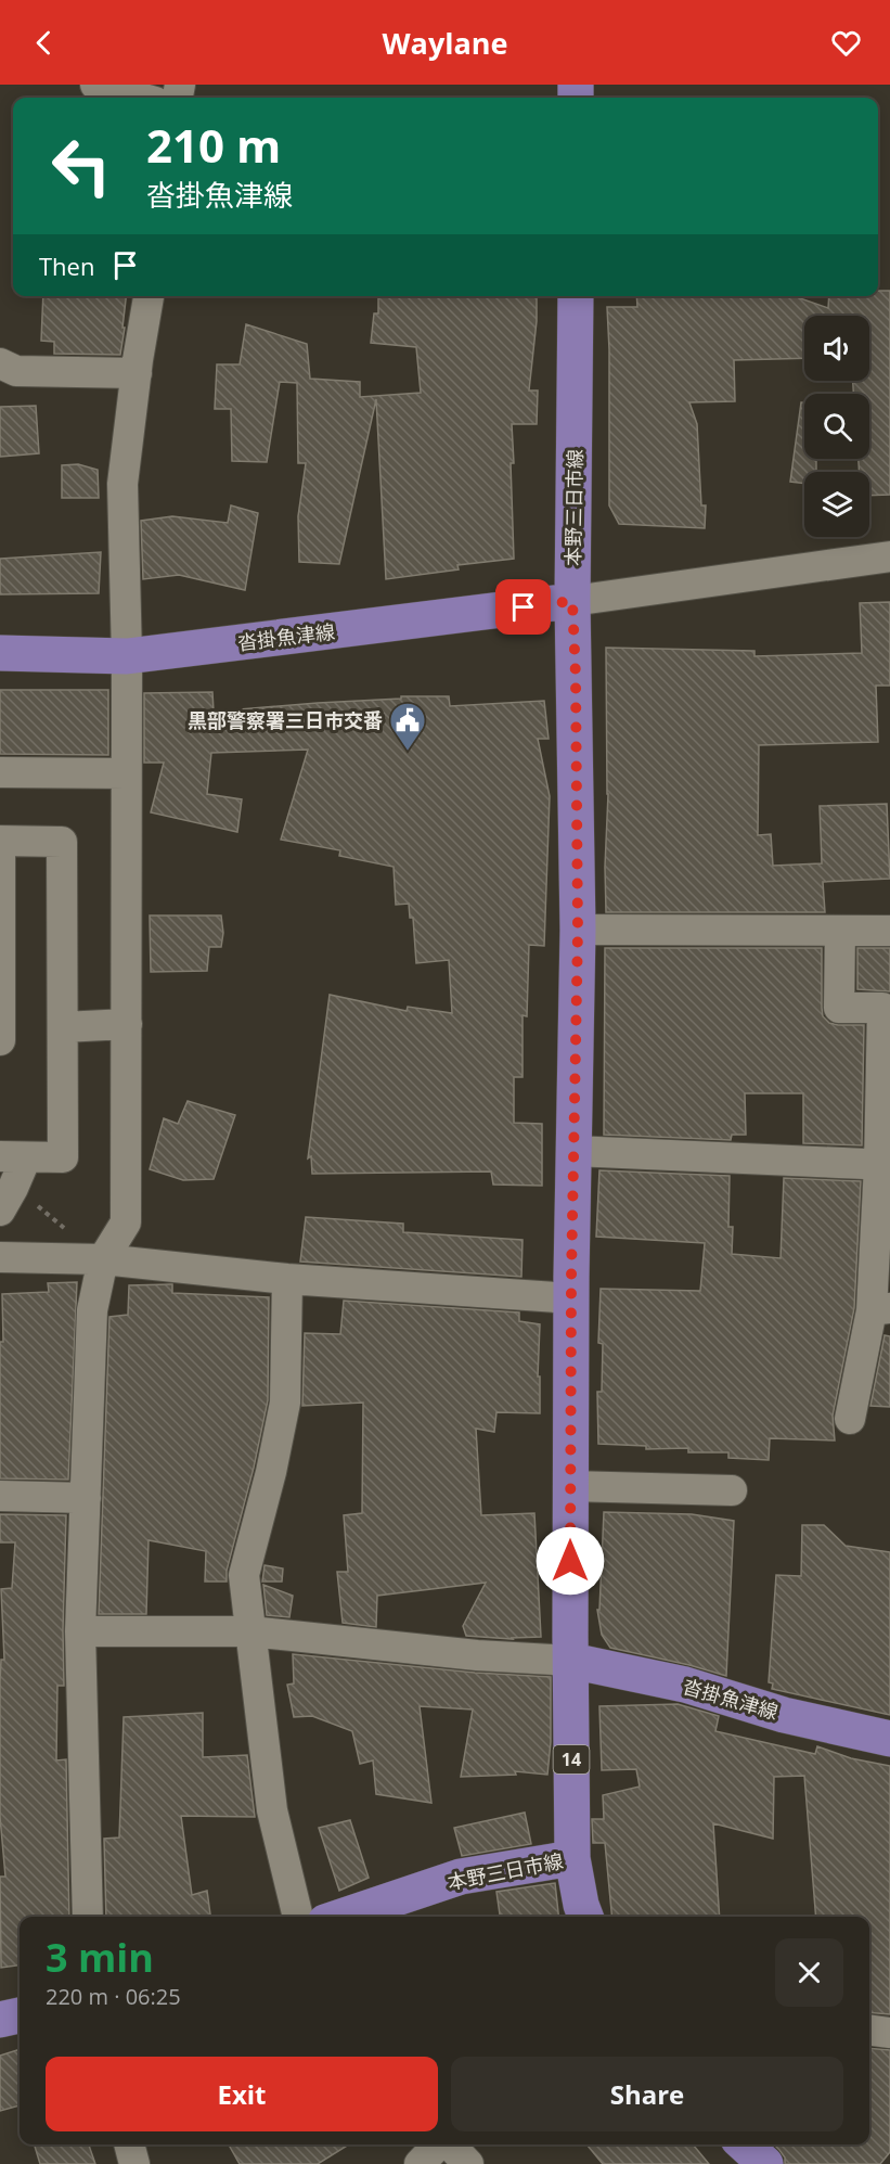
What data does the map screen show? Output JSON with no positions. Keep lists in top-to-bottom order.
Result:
{
  "streets": {
    "main road": ["本野三日市線", "沓掛魚津線", "14"]
  },
  "crossings": [
    ["本野三日市線", "沓掛魚津線"],
    ["本野三日市線", "14"],
    ["沓掛魚津線", "14"]
  ],
  "places": {
    "public building": ["黒部警察署三日市交番"]
  },
  "page": {
    "header": "Waylane",
    "turn": ["210 m", "沓掛魚津線"],
    "then": "Then",
    "heading": ["3 min", "220 m · 06:25"],
    "buttons": ["Exit", "Share"]
  }
}
